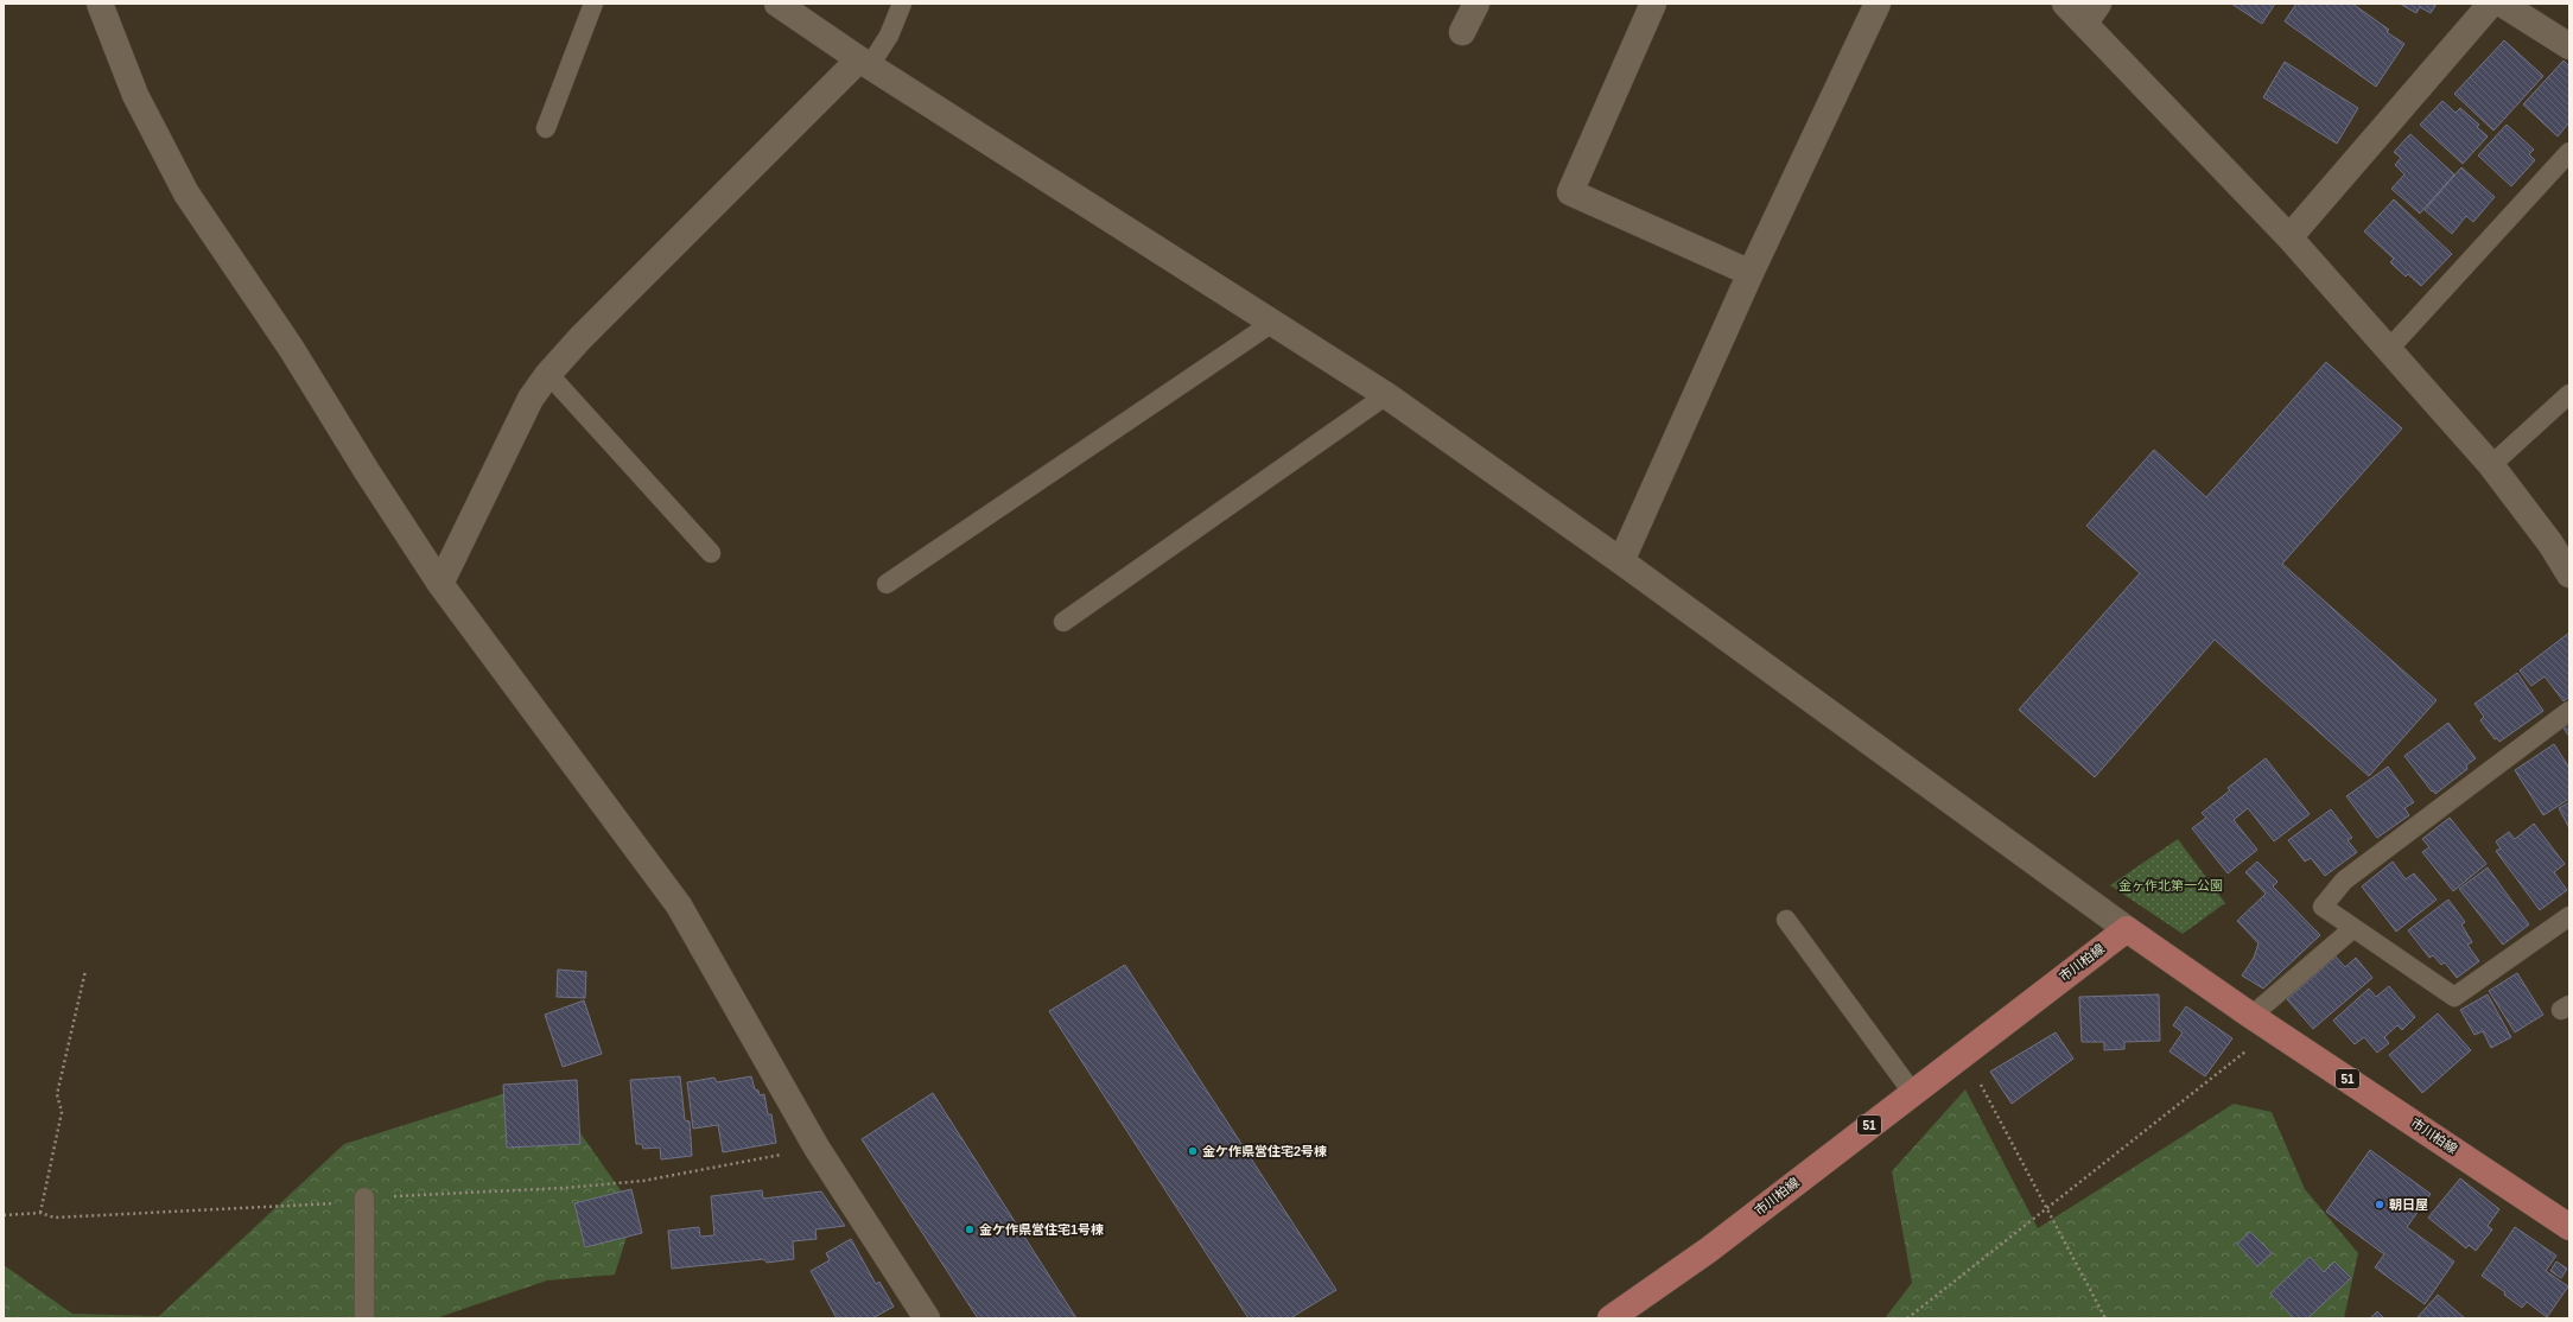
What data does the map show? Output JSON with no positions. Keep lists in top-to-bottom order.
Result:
{
  "streets": {
    "main road": ["市川柏線", "51"]
  },
  "parks": ["金ヶ作北第一公園"],
  "places": ["金ケ作県営住宅2号棟", "朝日屋", "金ケ作県営住宅1号棟"]
}
